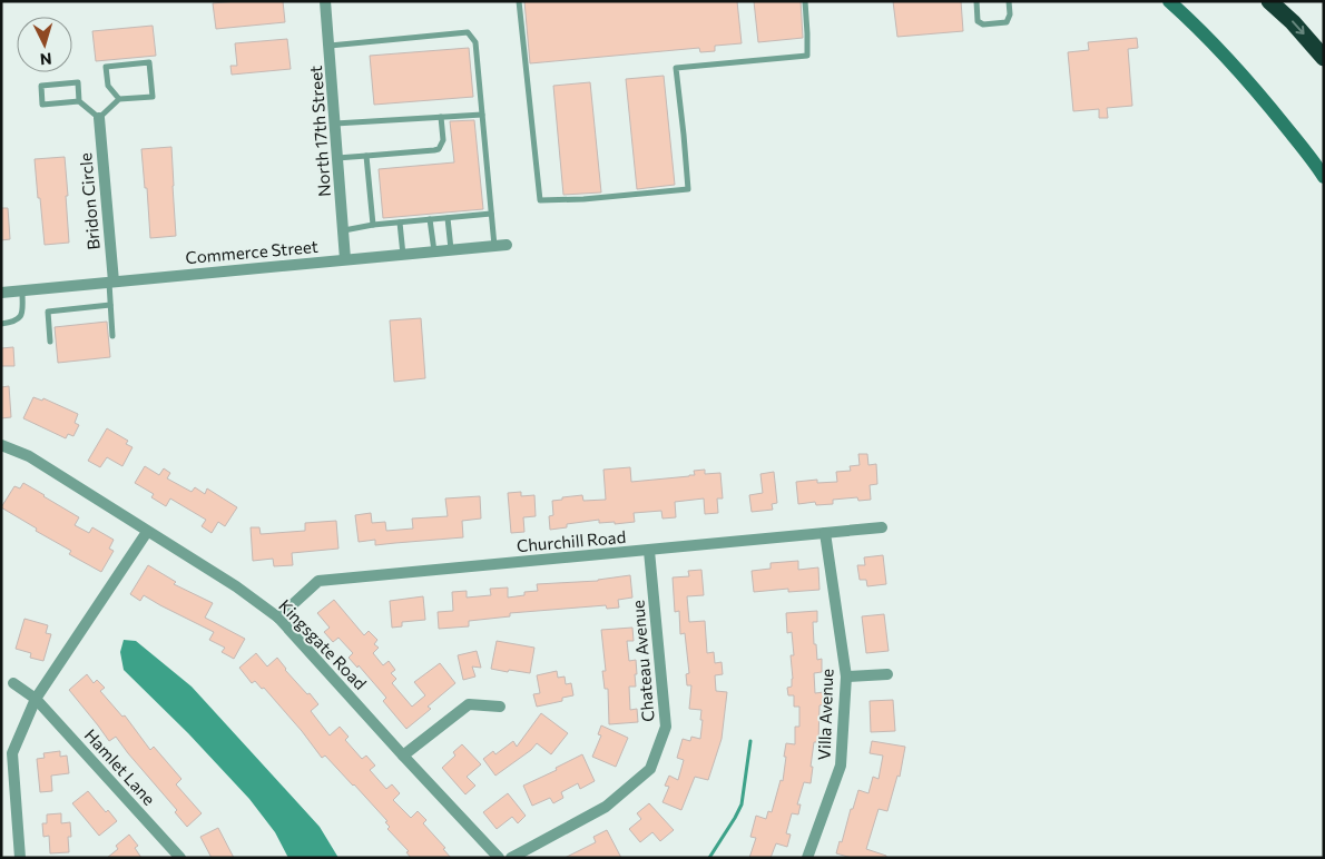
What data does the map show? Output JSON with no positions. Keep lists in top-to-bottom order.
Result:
{
  "streets": {
    "street": [
      "North 17th Street",
      "Bridon Circle",
      "Commerce Street",
      "Churchill Road",
      "Kingsgate Road",
      "Chateau Avenue",
      "Villa Avenue",
      "Hamlet Lane"
    ]
  },
  "crossings": [
    ["North 17th Street", "Commerce Street"],
    ["Bridon Circle", "Commerce Street"],
    ["Churchill Road", "Kingsgate Road"],
    ["Churchill Road", "Chateau Avenue"],
    ["Churchill Road", "Villa Avenue"]
  ],
  "north": "bottom"
}
